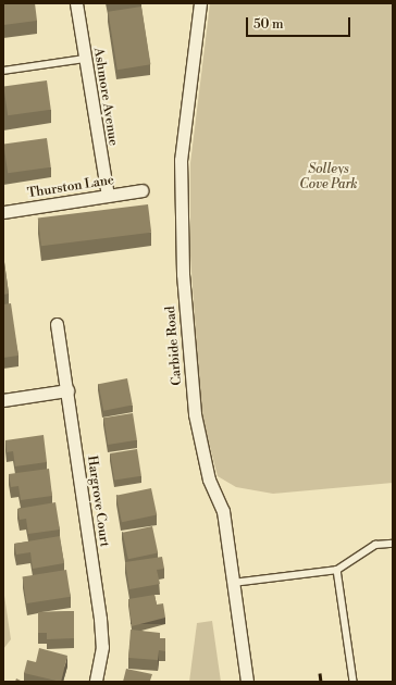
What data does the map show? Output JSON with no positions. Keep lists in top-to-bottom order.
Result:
{
  "streets": {
    "street": [
      "Ashmore Avenue",
      "Thurston Lane",
      "Carbide Road",
      "Hargrove Court"
    ]
  },
  "crossings": [
    ["Ashmore Avenue", "Thurston Lane"]
  ],
  "parks": ["Solleys Cove Park"],
  "scale_bar": "50 m"
}
